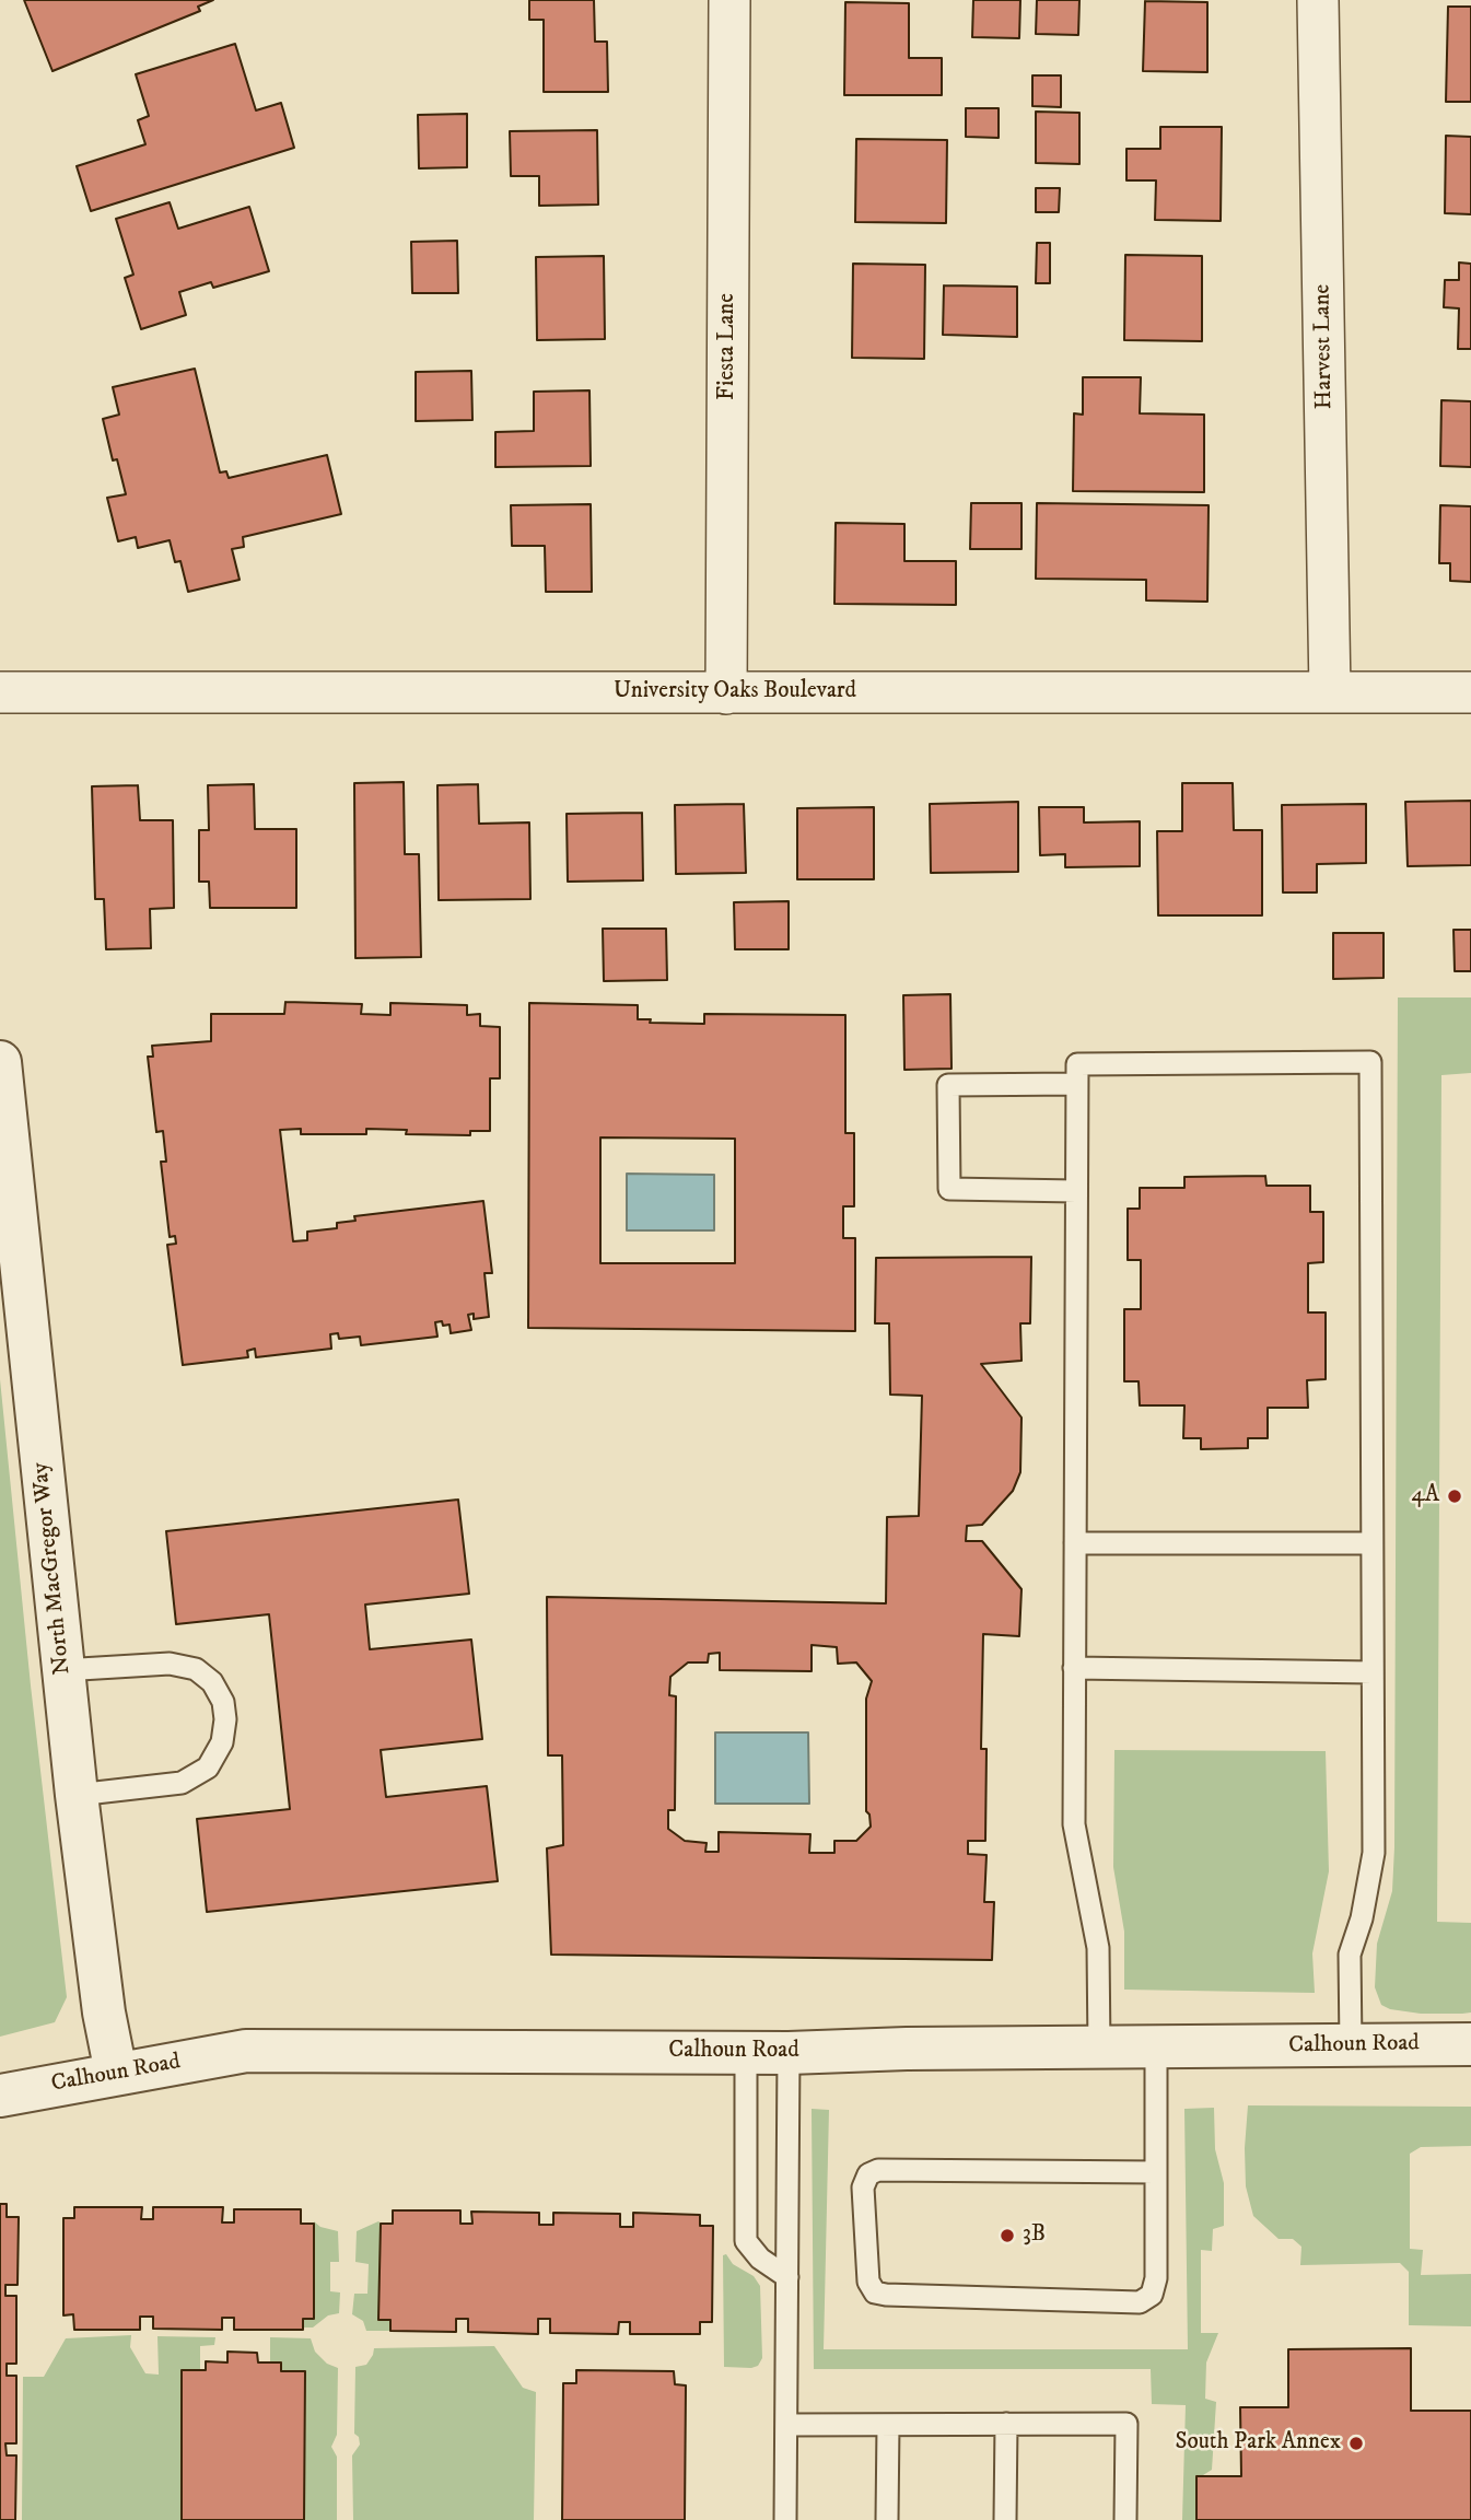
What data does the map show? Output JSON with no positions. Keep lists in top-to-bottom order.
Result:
{
  "streets": {
    "street": [
      "Fiesta Lane",
      "Harvest Lane",
      "University Oaks Boulevard",
      "North MacGregor Way",
      "Calhoun Road"
    ]
  },
  "crossings": [
    ["Fiesta Lane", "University Oaks Boulevard"],
    ["Harvest Lane", "University Oaks Boulevard"],
    ["North MacGregor Way", "Calhoun Road"]
  ],
  "places": ["4A", "3B", "South Park Annex"]
}
